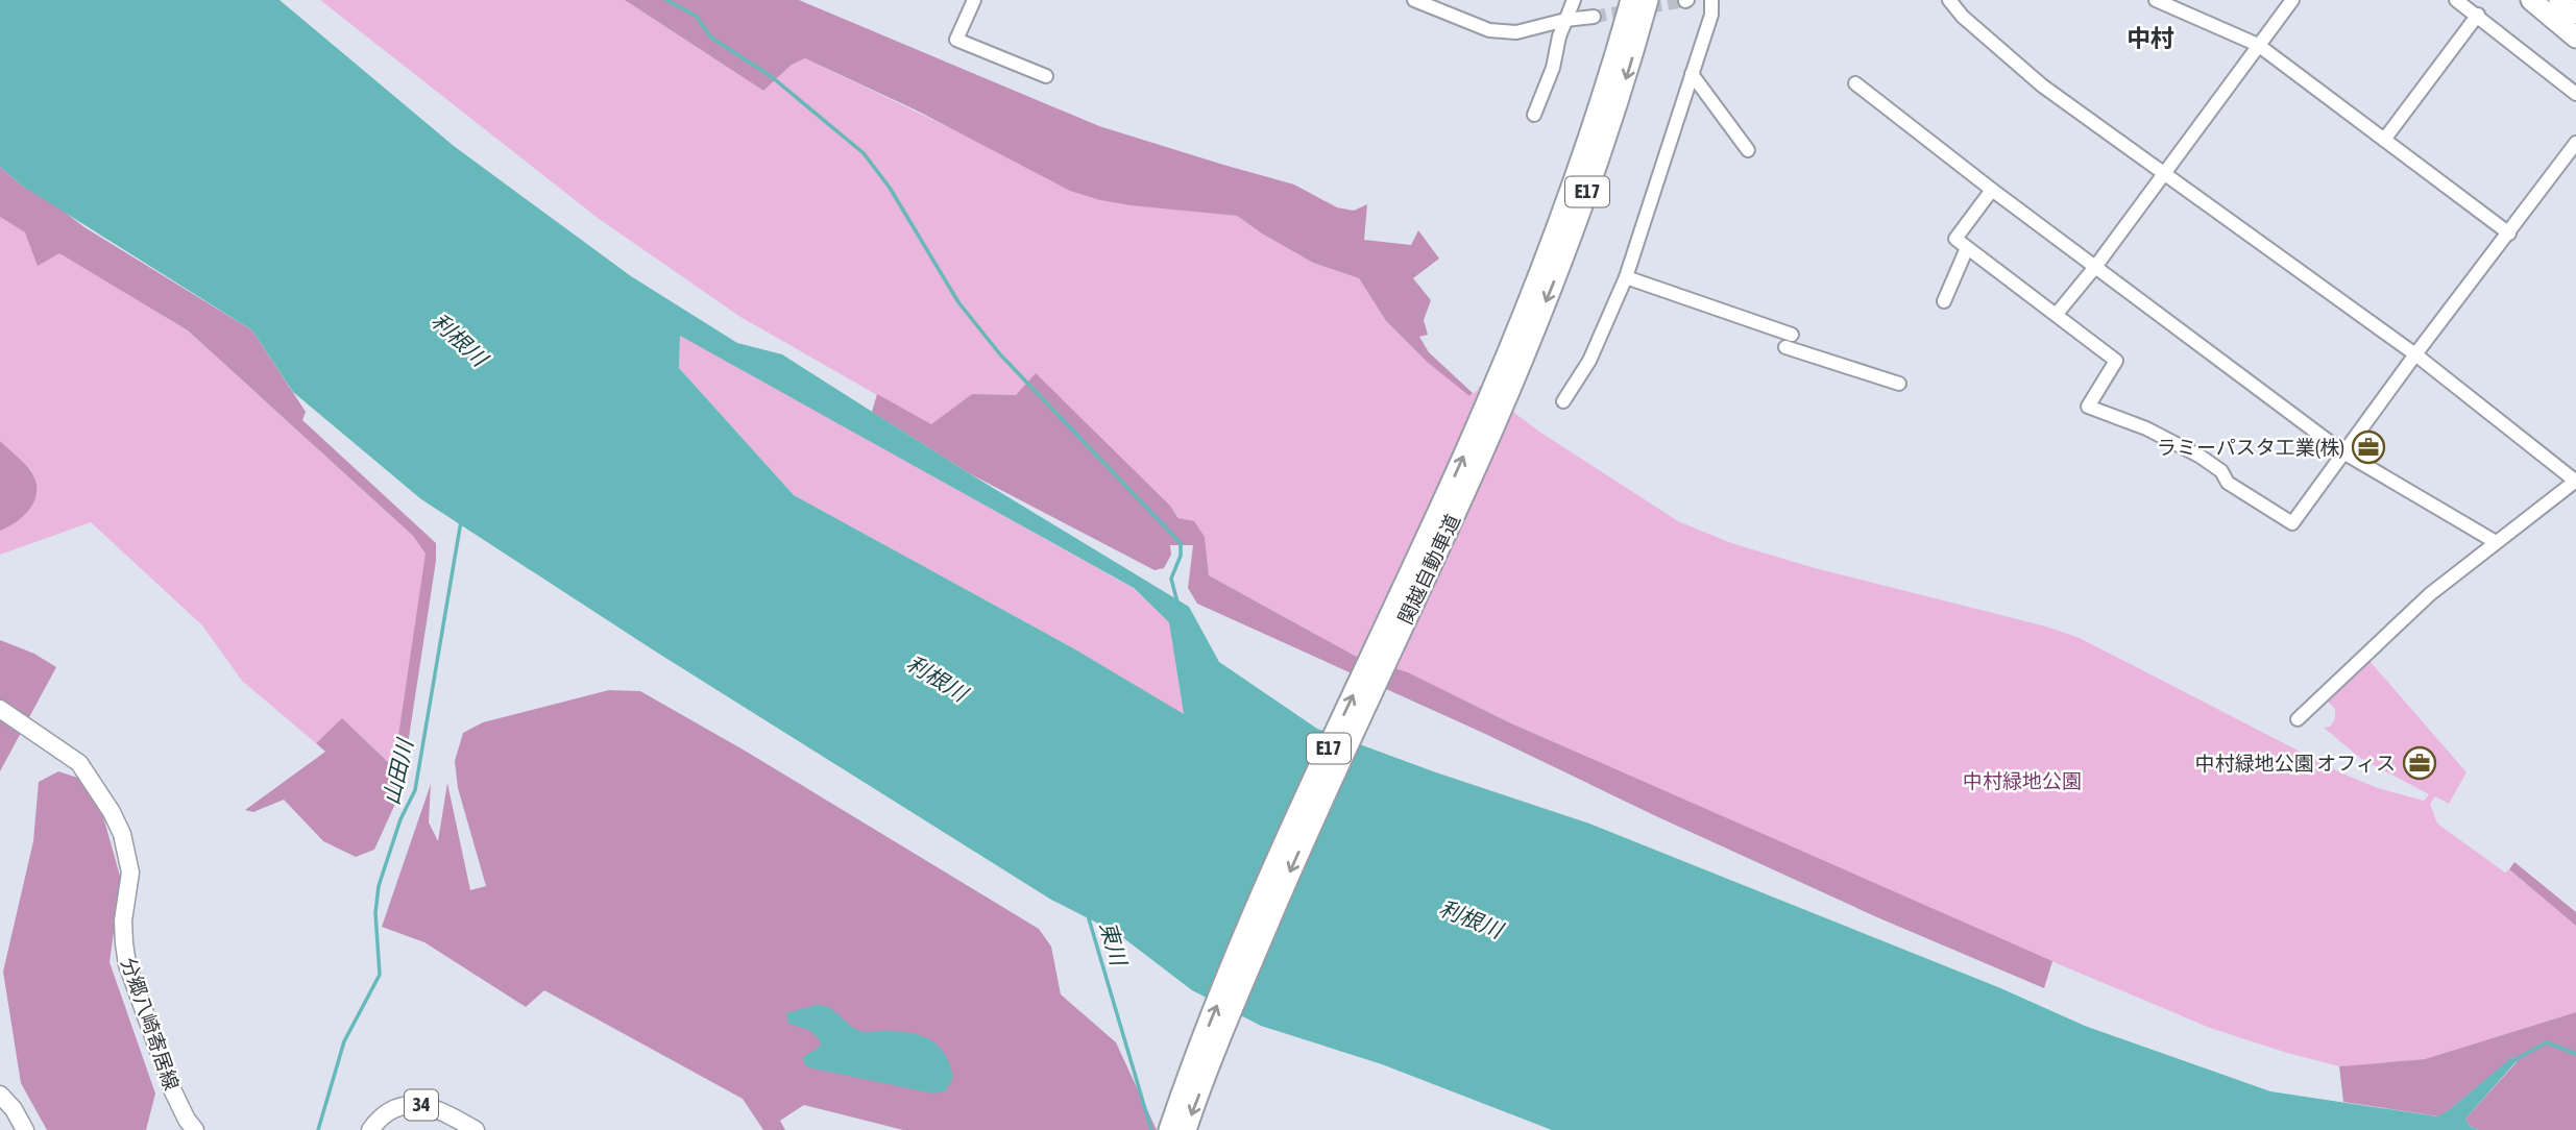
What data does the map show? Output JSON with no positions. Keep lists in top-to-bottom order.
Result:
{
  "streets": {
    "highway": ["E17", "関越自動車道"],
    "main road": ["分郷八崎寄居線", "34"]
  },
  "districts": ["中村"],
  "water": ["利根川", "山田川", "東川"],
  "parks": ["中村緑地公園"],
  "places": {
    "office": ["ラミーパスタ工業(株)", "中村緑地公園 オフィス"]
  }
}
